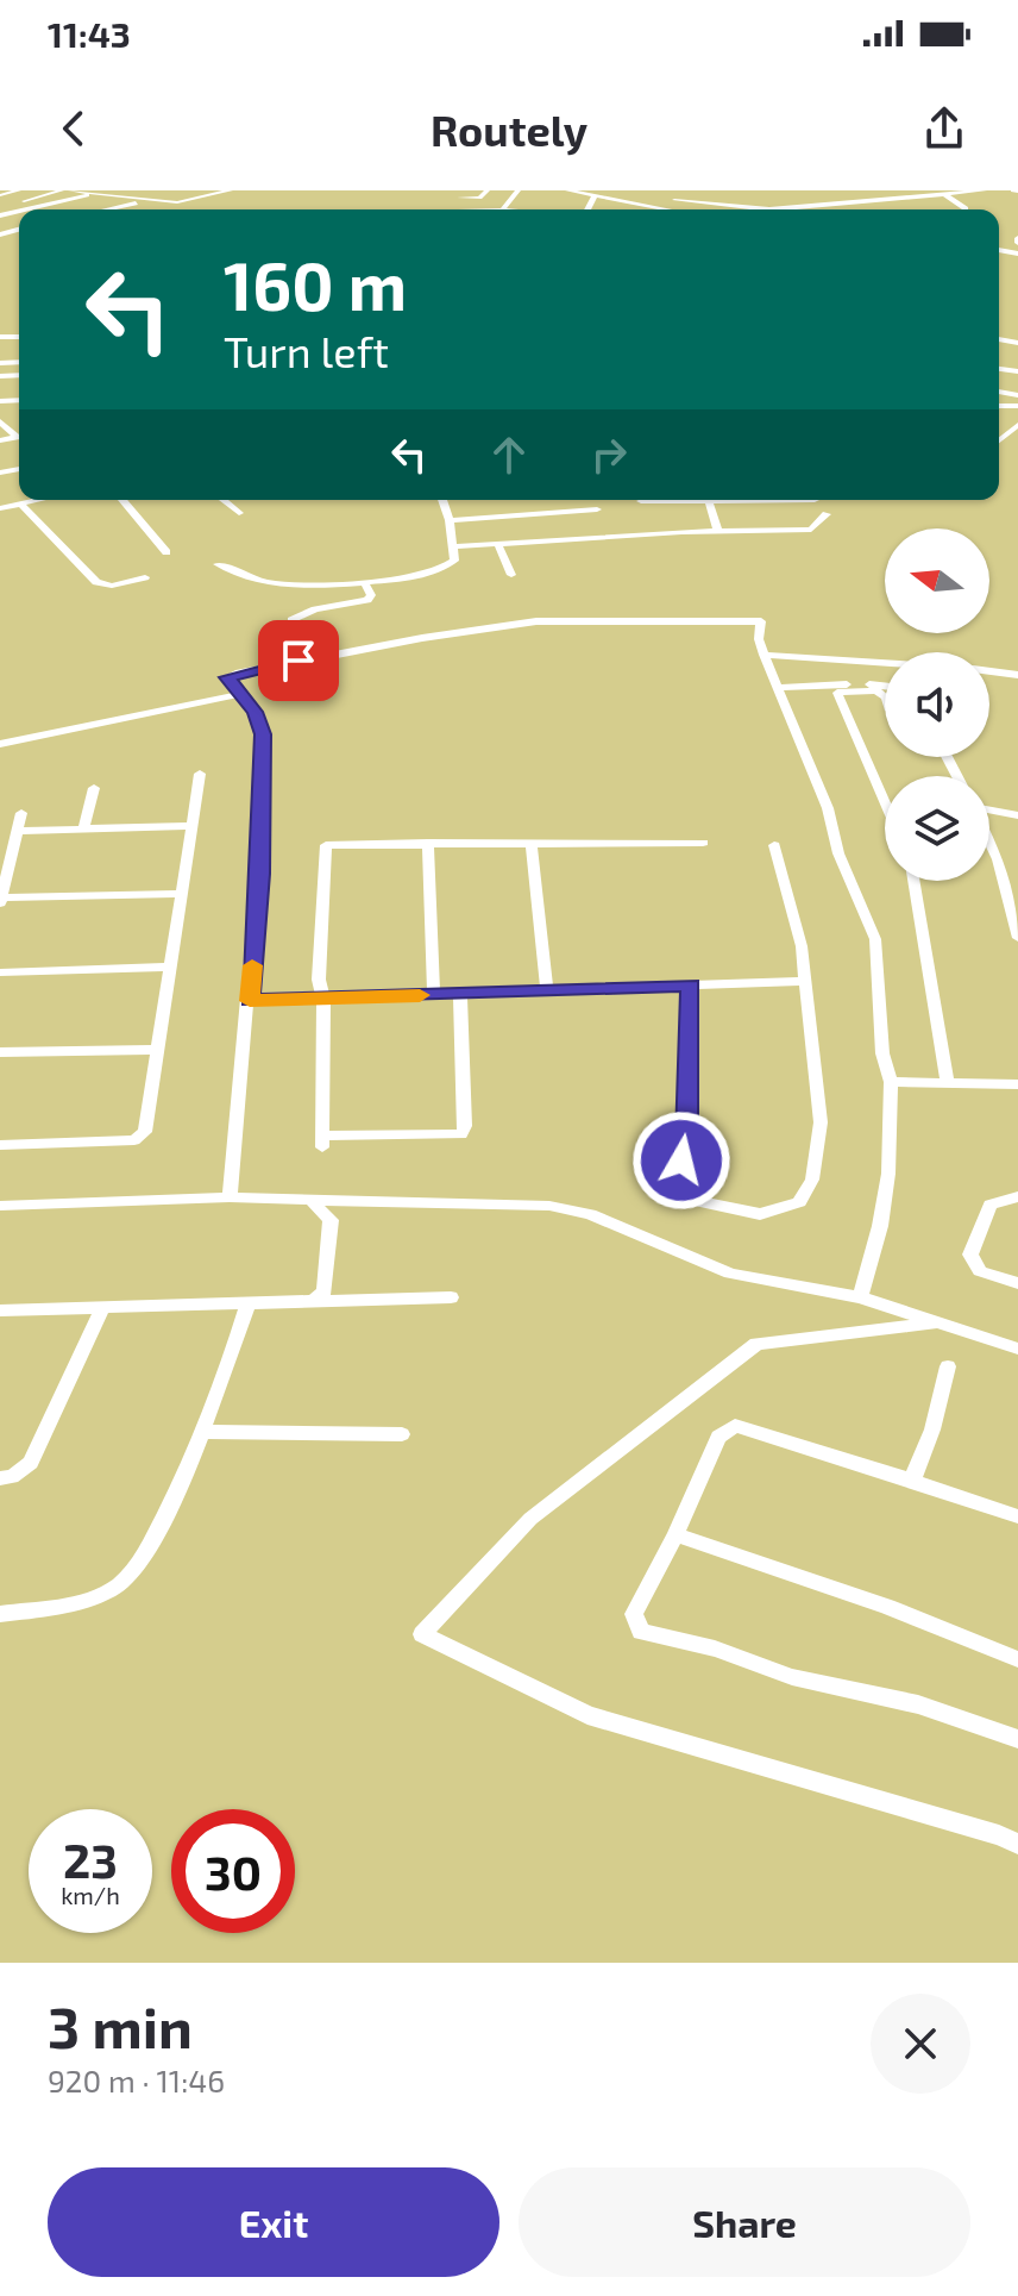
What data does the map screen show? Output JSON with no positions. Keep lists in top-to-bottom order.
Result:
{
  "north": "left",
  "page": {
    "status": "11:43",
    "header": "Routely",
    "turn": ["160 m", "Turn left"],
    "speed": "23 km/h",
    "limit": "30",
    "heading": ["3 min", "920 m · 11:46"],
    "buttons": ["Exit", "Share"]
  }
}
